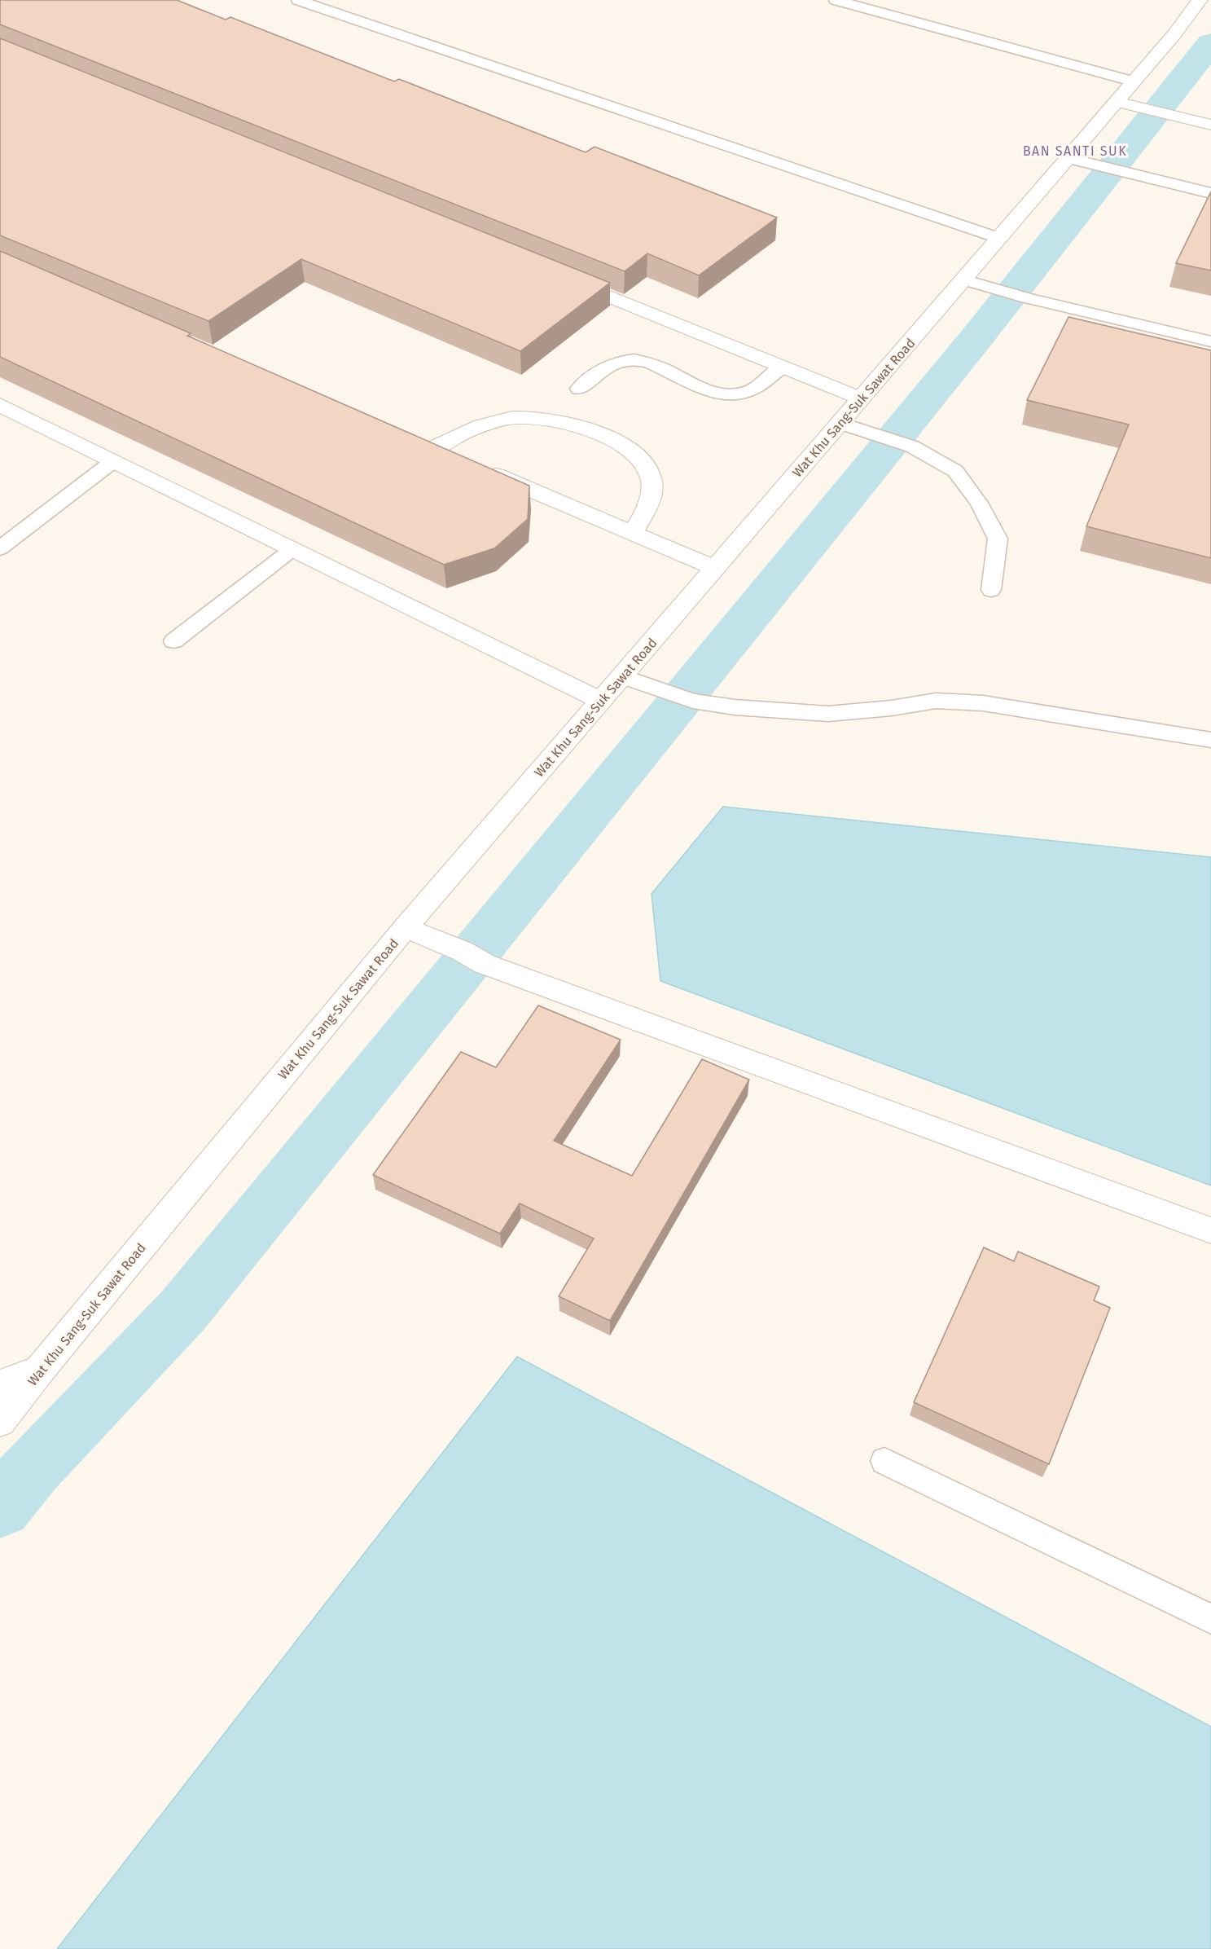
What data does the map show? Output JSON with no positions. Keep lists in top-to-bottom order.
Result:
{
  "streets": {
    "street": ["Wat Khu Sang-Suk Sawat Road"]
  },
  "districts": ["BAN SANTI SUK"]
}
